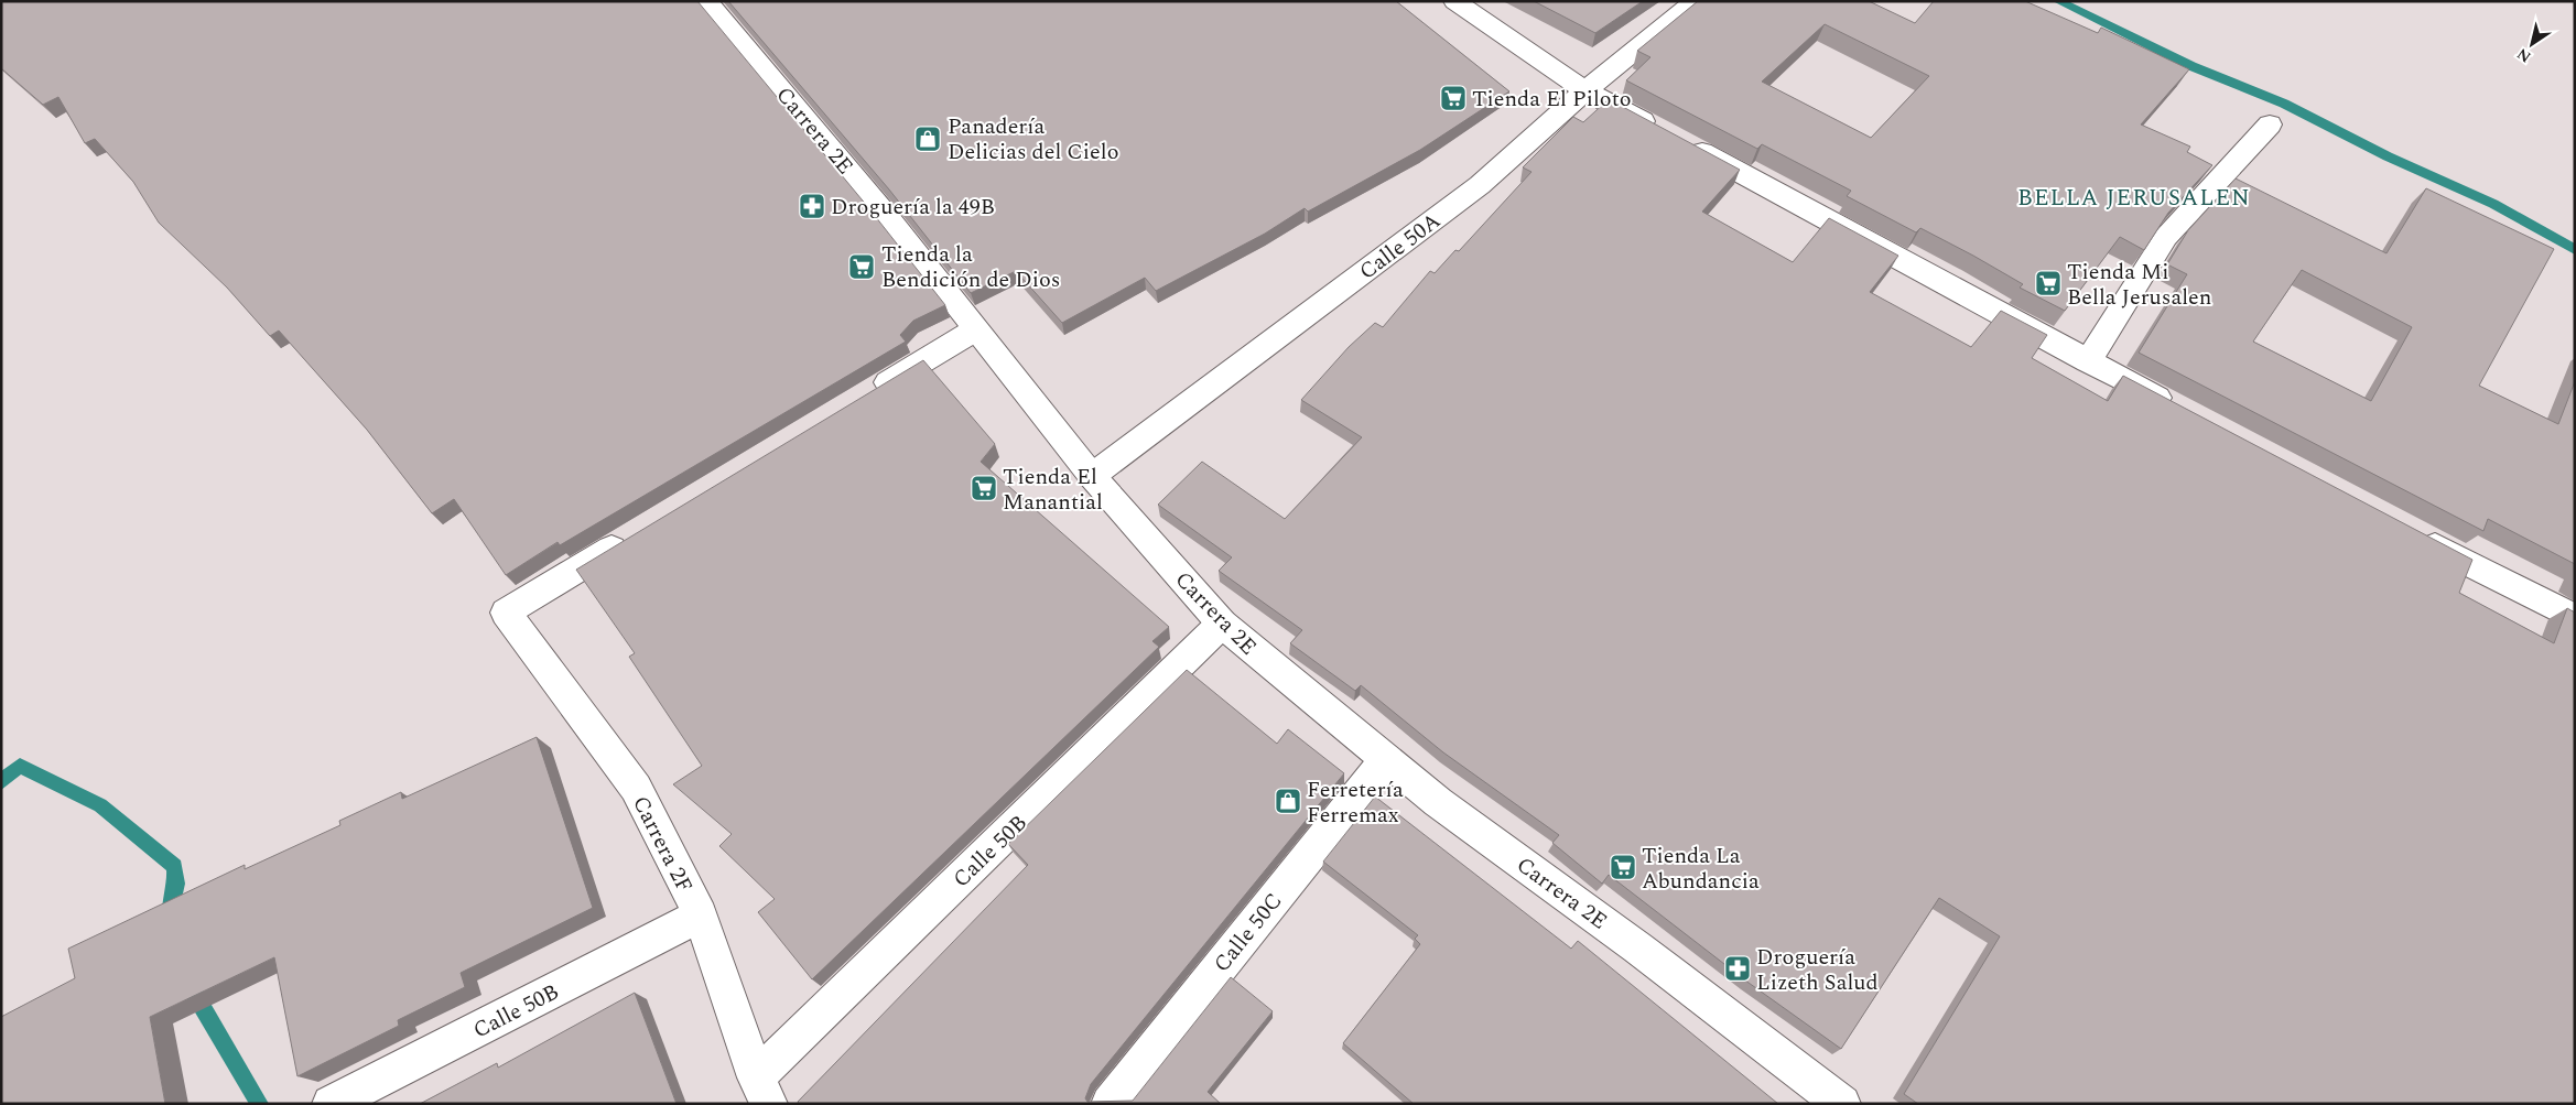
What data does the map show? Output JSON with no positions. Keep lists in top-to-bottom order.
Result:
{
  "streets": {
    "street": [
      "Carrera 2E",
      "Calle 50A",
      "Carrera 2F",
      "Calle 50B",
      "Calle 50C"
    ]
  },
  "crossings": [
    ["Carrera 2E", "Calle 50A"],
    ["Carrera 2E", "Calle 50B"],
    ["Carrera 2E", "Calle 50C"],
    ["Carrera 2F", "Calle 50B"]
  ],
  "districts": ["BELLA JERUSALEN"],
  "places": {
    "supermarket": [
      "Tienda El Piloto",
      "Tienda la Bendición de Dios",
      "Tienda Mi Bella Jerusalen",
      "Tienda El Manantial",
      "Tienda La Abundancia"
    ],
    "shop": ["Panadería Delicias del Cielo", "Ferretería Ferremax"],
    "pharmacy": ["Droguería la 49B", "Droguería Lizeth Salud"]
  },
  "north": "bottom left"
}
